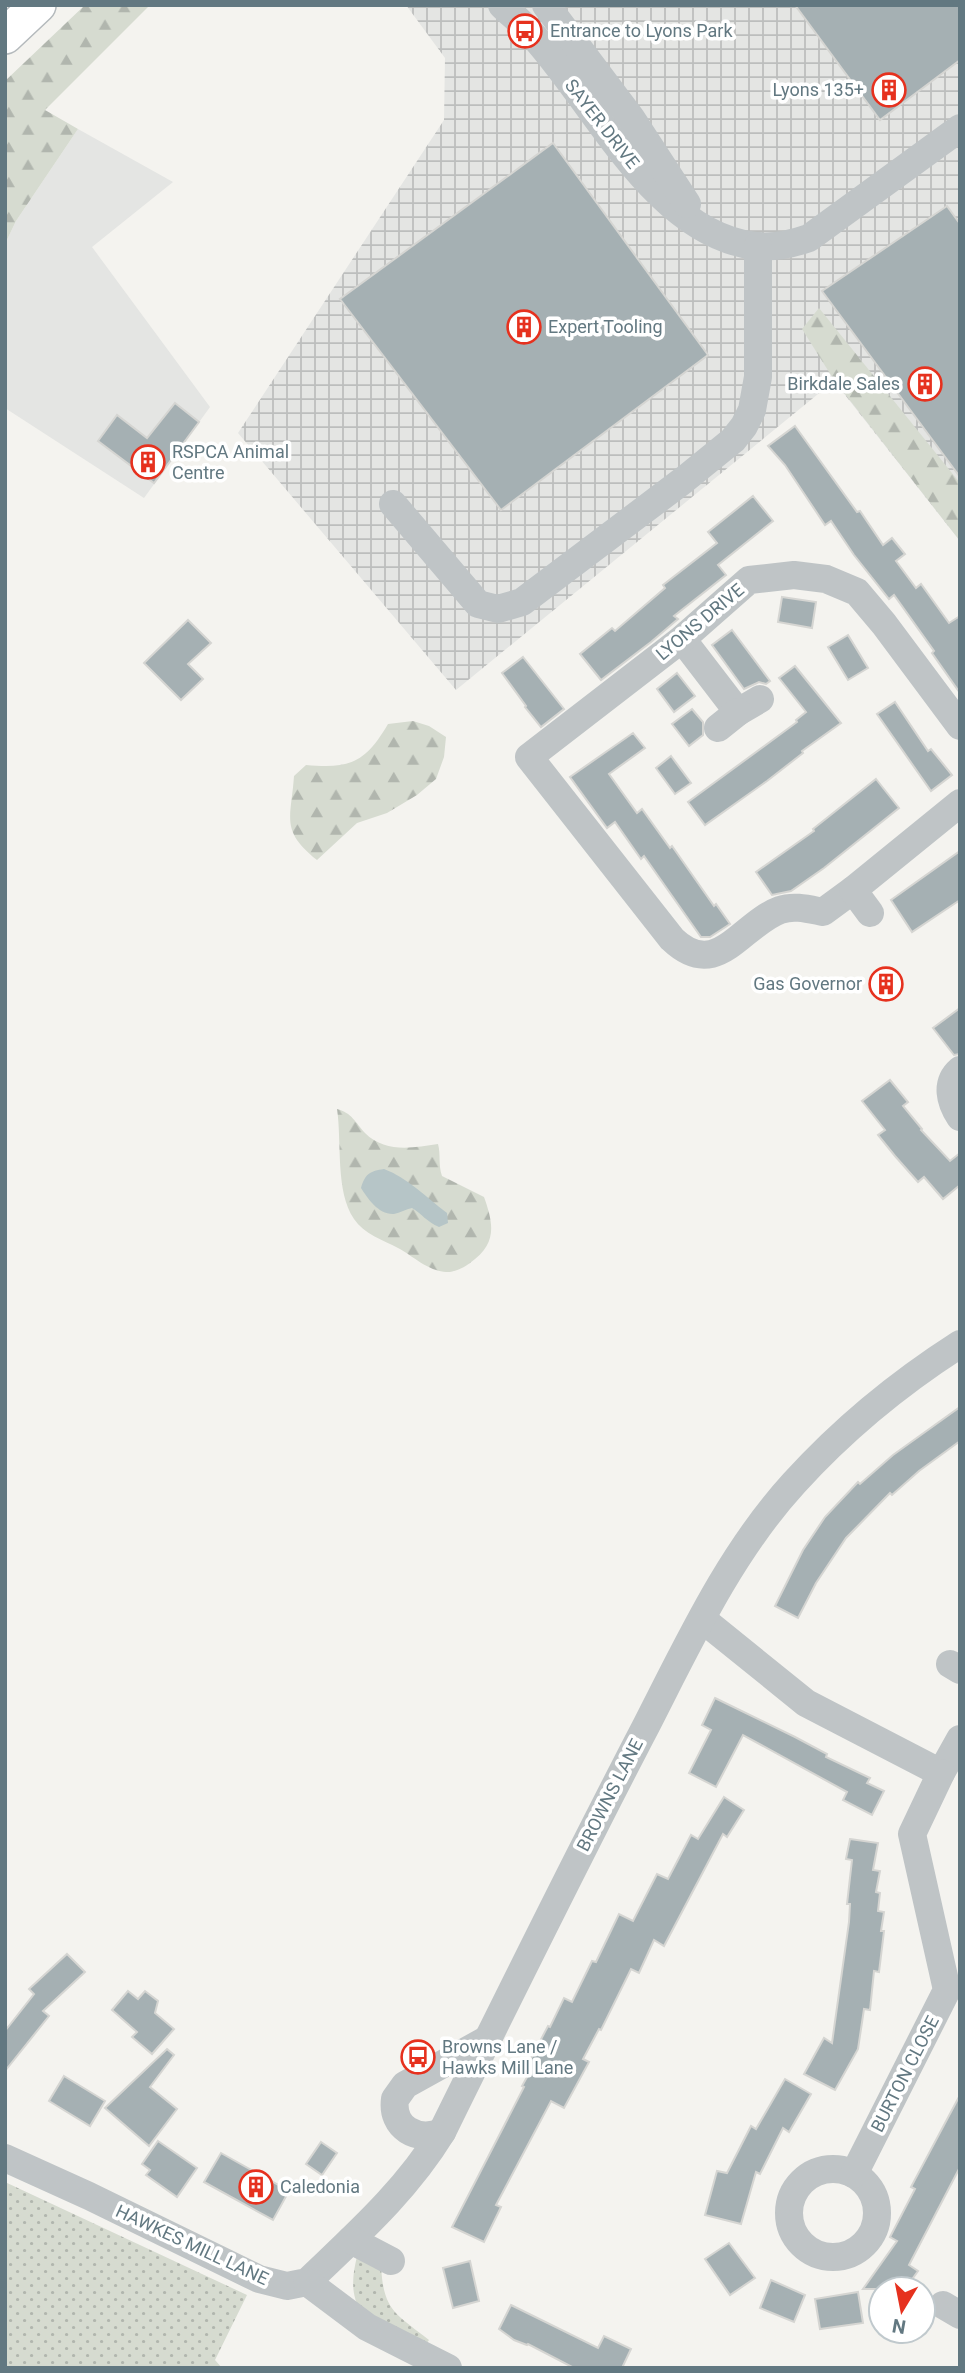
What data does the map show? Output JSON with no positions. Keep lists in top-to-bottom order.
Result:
{
  "streets": {
    "street": [
      "SAYER DRIVE",
      "LYONS DRIVE",
      "BROWNS LANE",
      "BURTON CLOSE",
      "HAWKES MILL LANE"
    ]
  },
  "crossings": [
    ["BROWNS LANE", "HAWKES MILL LANE"]
  ],
  "places": {
    "bus stop": ["Entrance to Lyons Park", "Browns Lane / Hawks Mill Lane"],
    "building": [
      "Lyons 135+",
      "Expert Tooling",
      "Birkdale Sales",
      "RSPCA Animal Centre",
      "Gas Governor",
      "Caledonia"
    ]
  },
  "north": "bottom"
}
